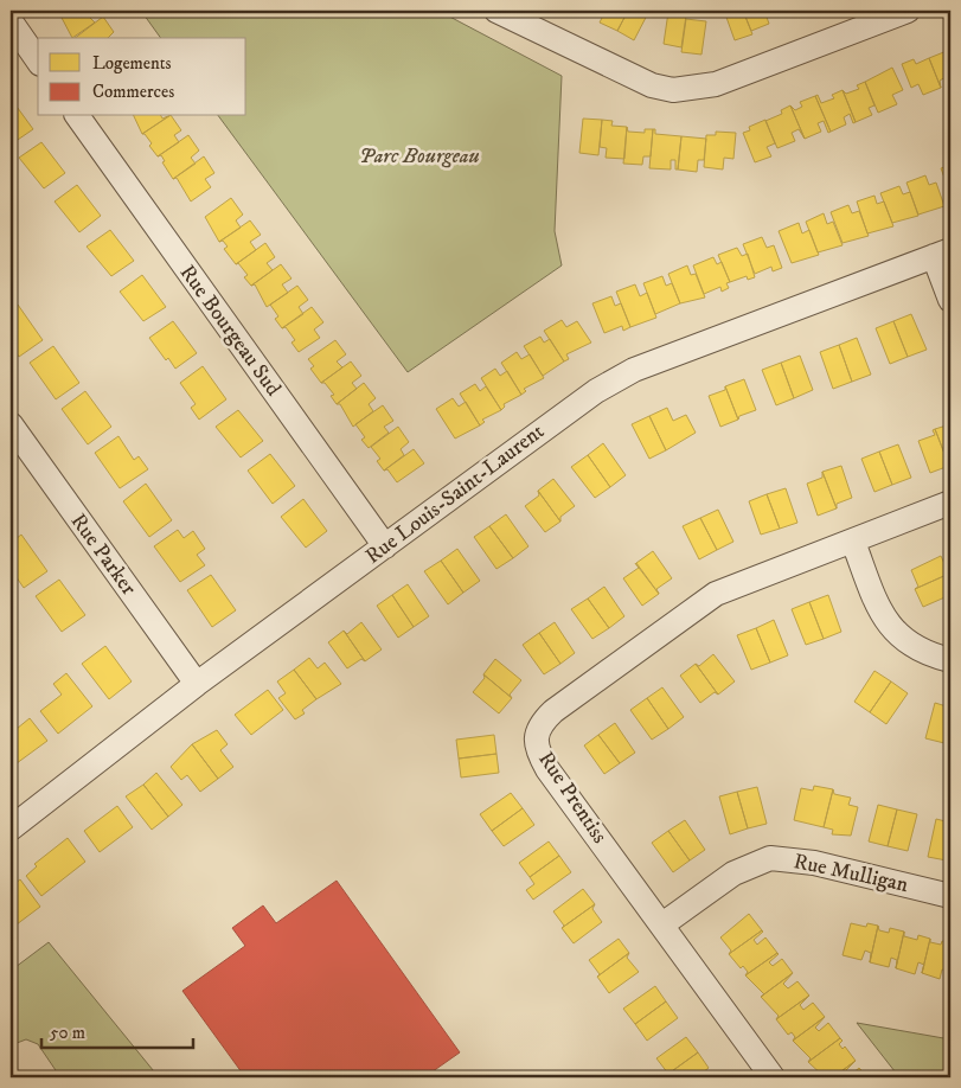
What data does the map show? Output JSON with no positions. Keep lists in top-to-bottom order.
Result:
{
  "streets": {
    "street": [
      "Rue Bourgeau Sud",
      "Rue Louis-Saint-Laurent",
      "Rue Parker",
      "Rue Prentiss",
      "Rue Mulligan"
    ]
  },
  "crossings": [
    ["Rue Bourgeau Sud", "Rue Louis-Saint-Laurent"],
    ["Rue Louis-Saint-Laurent", "Rue Parker"],
    ["Rue Prentiss", "Rue Mulligan"]
  ],
  "parks": ["Parc Bourgeau"],
  "legend": ["Logements", "Commerces"],
  "scale_bar": "50 m"
}
